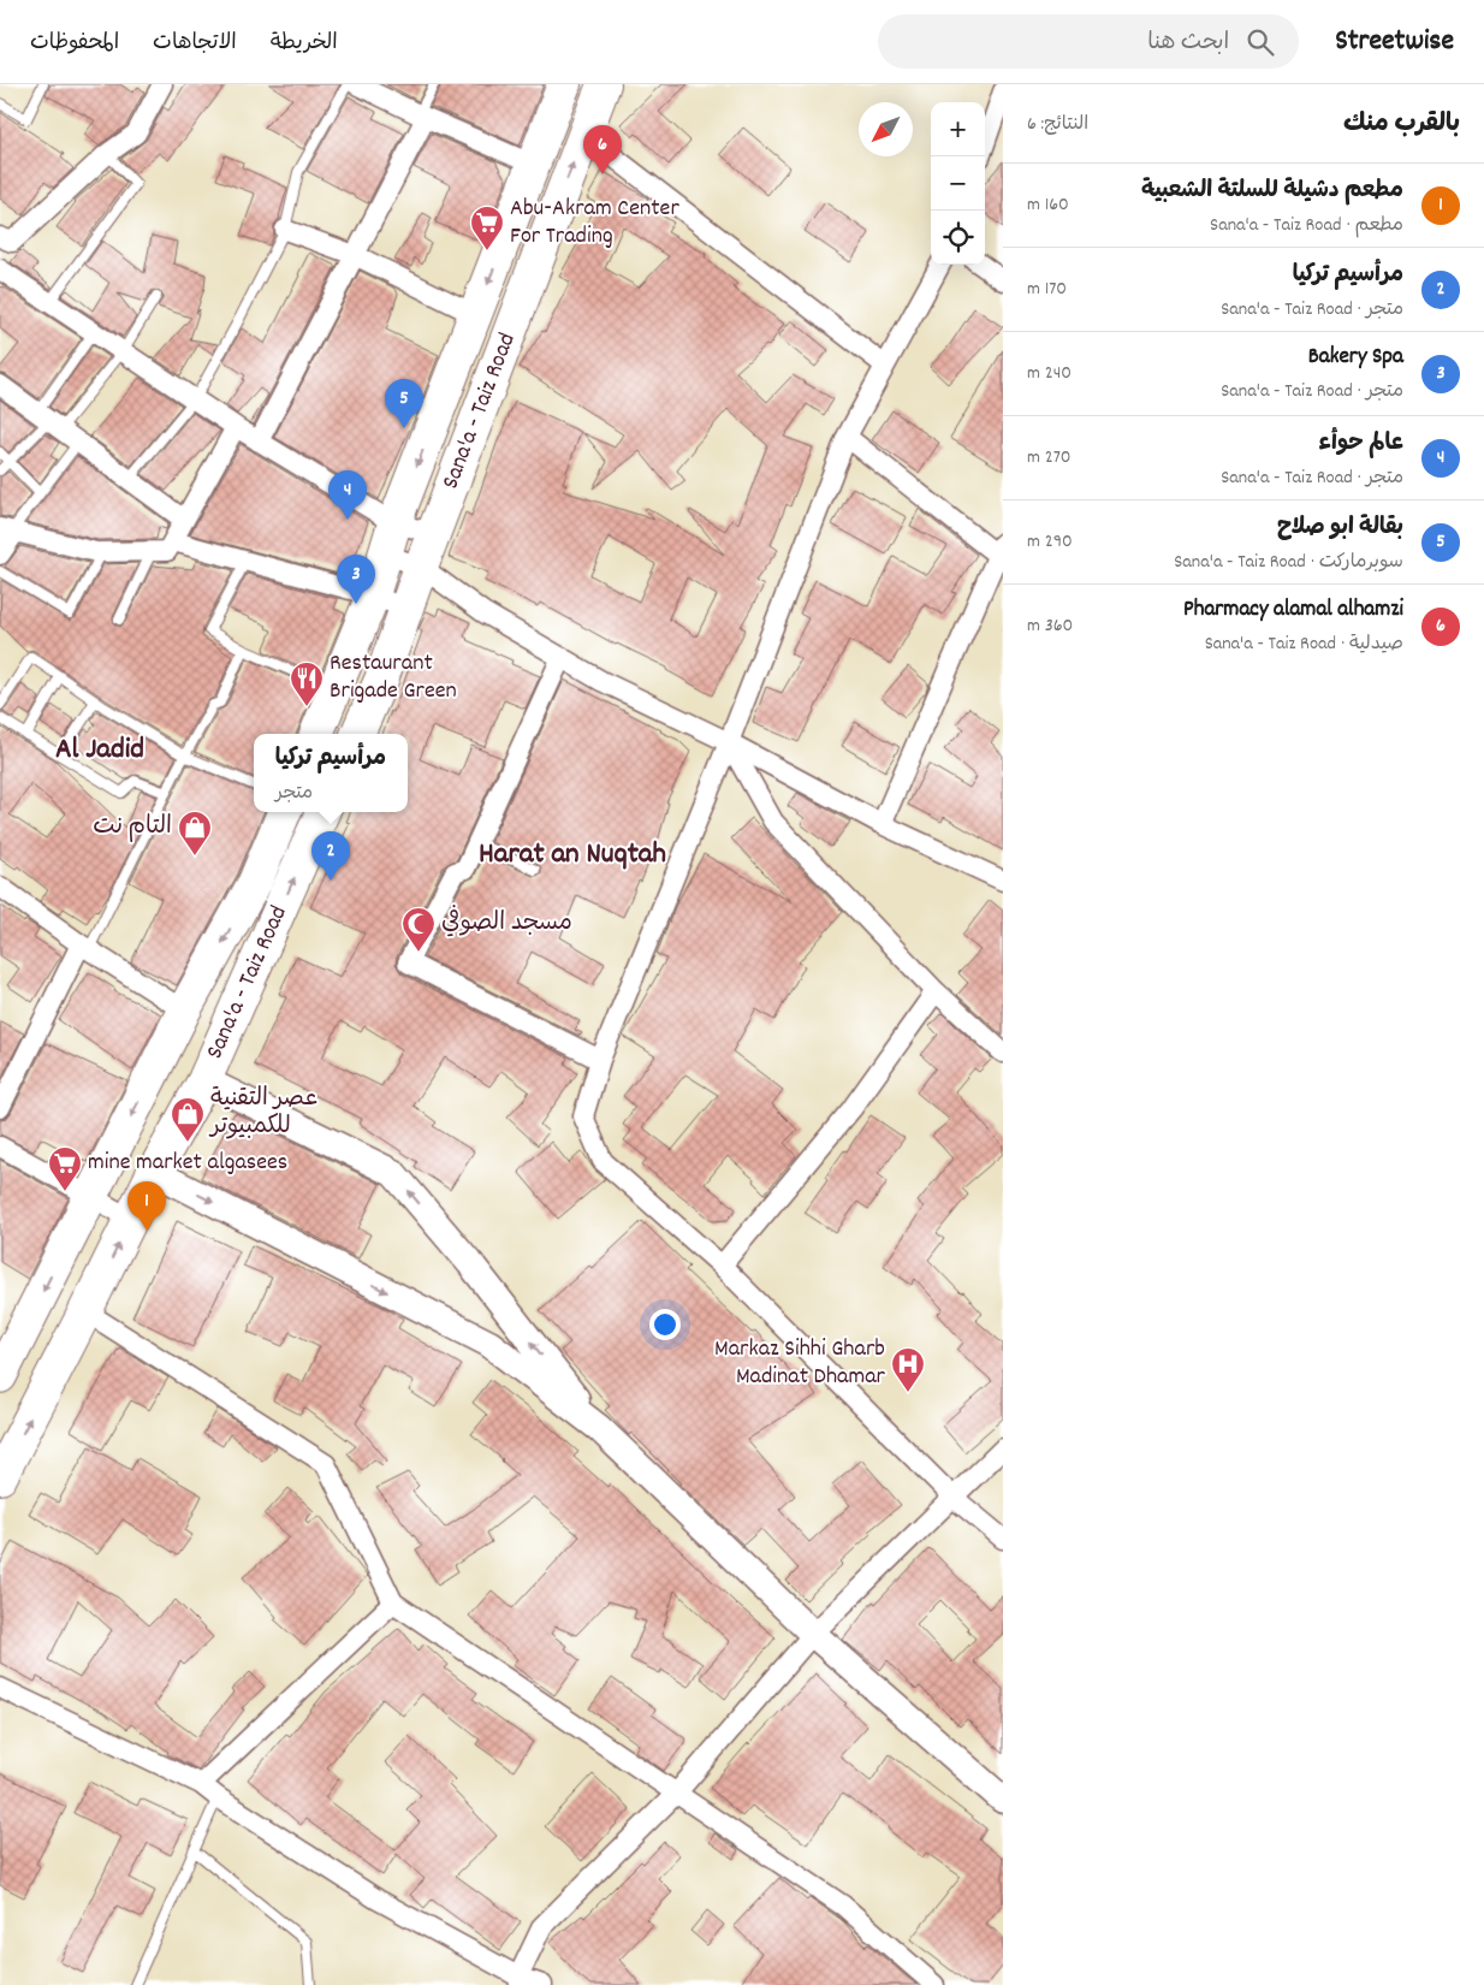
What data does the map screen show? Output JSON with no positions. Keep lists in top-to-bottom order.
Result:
{
  "streets": {
    "highway": ["Sana'a - Taiz Road"]
  },
  "districts": ["Al Jadid", "Harat an Nuqtah"],
  "places": {
    "supermarket": ["Abu-Akram Center For Trading", "mine market algasees"],
    "restaurant": ["Restaurant Brigade Green"],
    "shop": ["التام نت", "عصر التقنية للكمبيوتر"],
    "mosque": ["مسجد الصوفي"],
    "hospital": ["Markaz Sihhi Gharb Madinat Dhamar"]
  },
  "north": "bottom left",
  "page": {
    "header": "Streetwise",
    "search": "ابحث هنا",
    "nav": ["الخريطة", "الاتجاهات", "المحفوظات"],
    "heading": ["بالقرب منك", "النتائج: 6"],
    "map_buttons": ["+", "−"],
    "pins": [
      "6",
      "5",
      "4",
      "3",
      "2",
      "1"
    ],
    "list": [
      {
        "mark": "1",
        "name": "مطعم دشيلة للسلتة الشعبية",
        "note": "مطعم · Sana'a - Taiz Road",
        "value": "160 m"
      },
      {
        "mark": "2",
        "name": "مرأسيم تركيا",
        "note": "متجر · Sana'a - Taiz Road",
        "value": "170 m"
      },
      {
        "mark": "3",
        "name": "Bakery Spa",
        "note": "متجر · Sana'a - Taiz Road",
        "value": "240 m"
      },
      {
        "mark": "4",
        "name": "عالم حوأء",
        "note": "متجر · Sana'a - Taiz Road",
        "value": "270 m"
      },
      {
        "mark": "5",
        "name": "بقالة ابو صلاح",
        "note": "سوبرماركت · Sana'a - Taiz Road",
        "value": "290 m"
      },
      {
        "mark": "6",
        "name": "Pharmacy alamal alhamzi",
        "note": "صيدلية · Sana'a - Taiz Road",
        "value": "360 m"
      }
    ],
    "popup": ["مرأسيم تركيا", "متجر"]
  }
}
